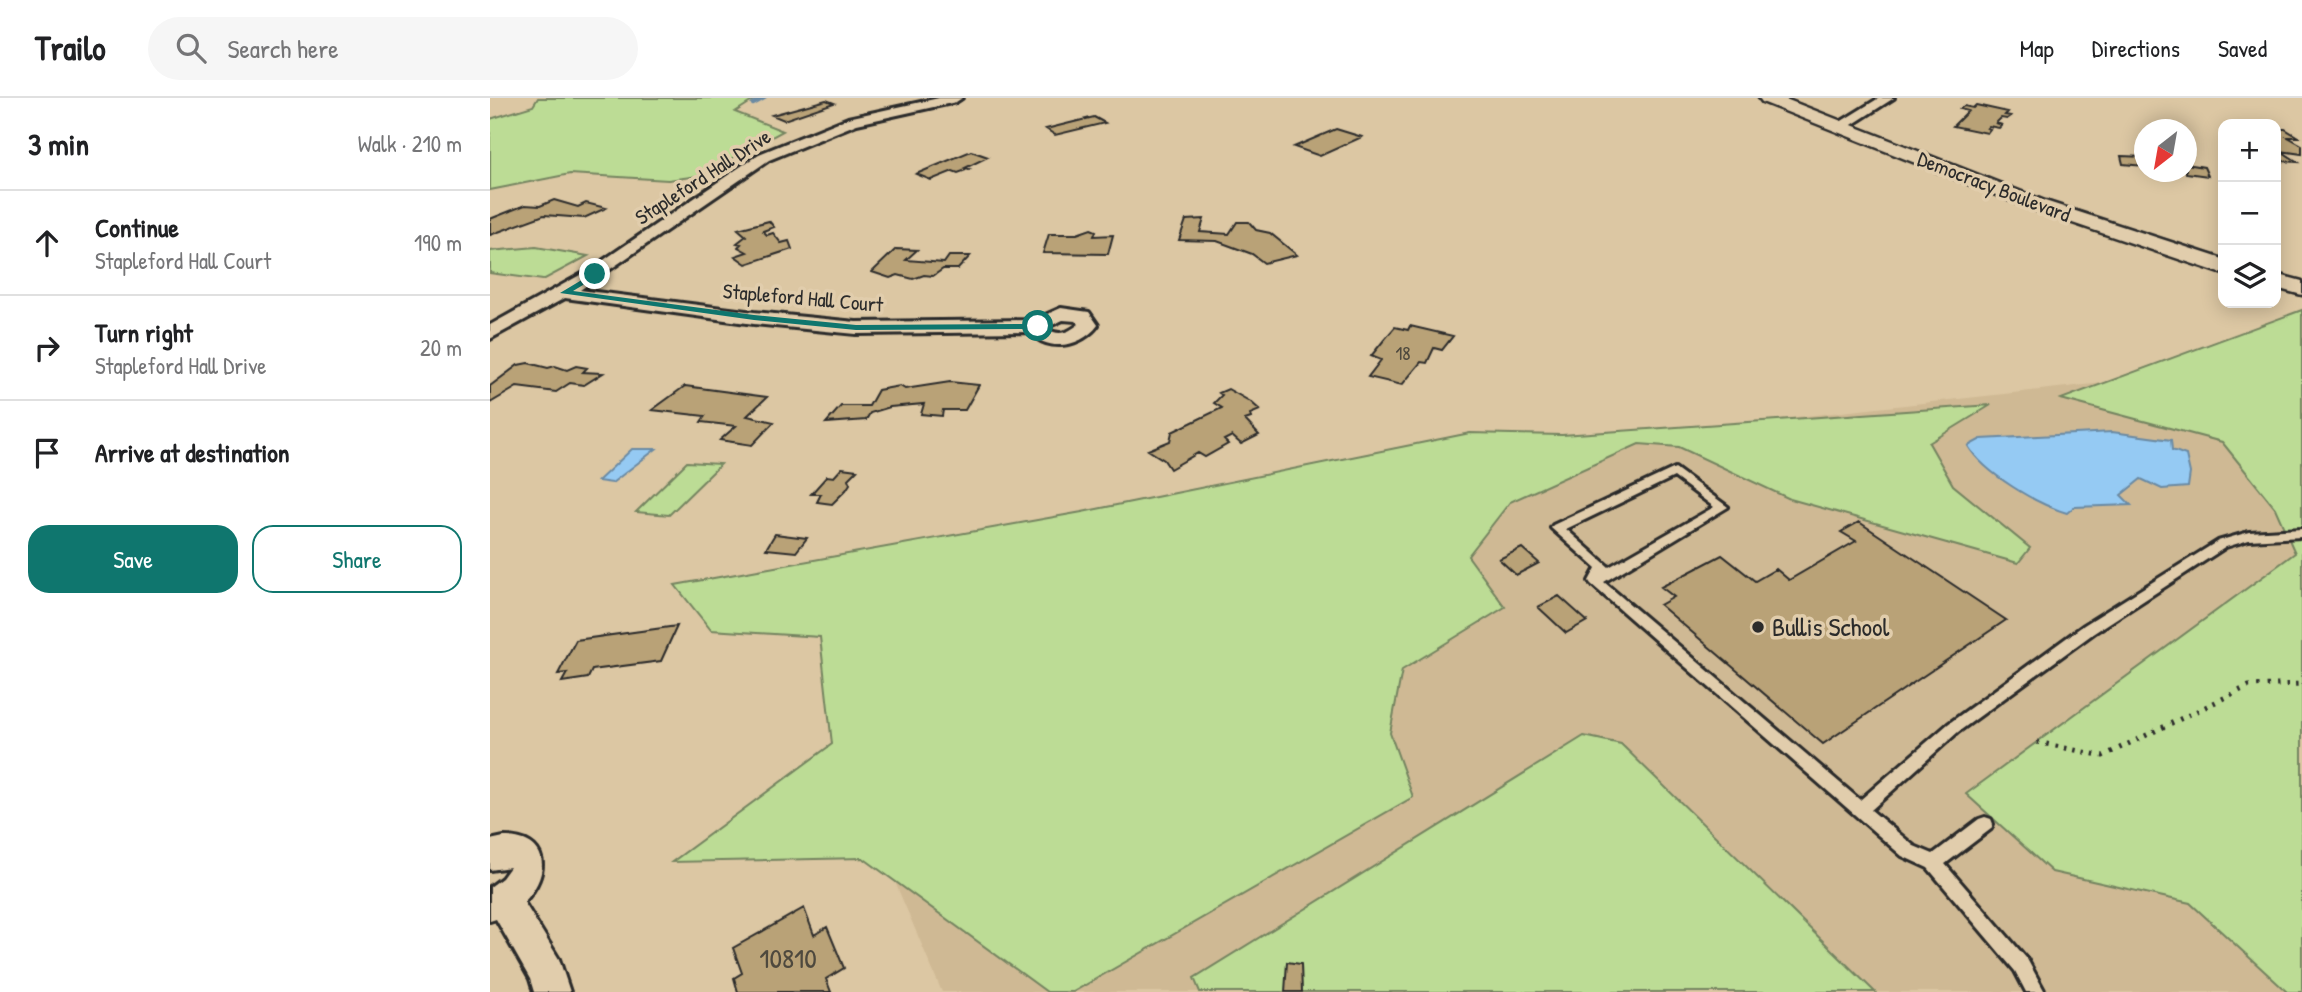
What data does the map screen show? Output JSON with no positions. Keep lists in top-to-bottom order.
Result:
{
  "streets": {
    "main road": ["Democracy Boulevard"],
    "street": ["Stapleford Hall Drive", "Stapleford Hall Court"]
  },
  "crossings": [
    ["Stapleford Hall Drive", "Stapleford Hall Court"]
  ],
  "places": ["Bullis School"],
  "house_numbers": ["18", "10810"],
  "north": "bottom left",
  "page": {
    "header": "Trailo",
    "search": "Search here",
    "nav": ["Map", "Directions", "Saved"],
    "heading": ["3 min", "Walk · 210 m"],
    "map_buttons": ["+", "−"],
    "list": [
      ["Continue", "Stapleford Hall Court", "190 m"],
      ["Turn right", "Stapleford Hall Drive", "20 m"],
      "Arrive at destination"
    ],
    "buttons": ["Save", "Share"]
  }
}
